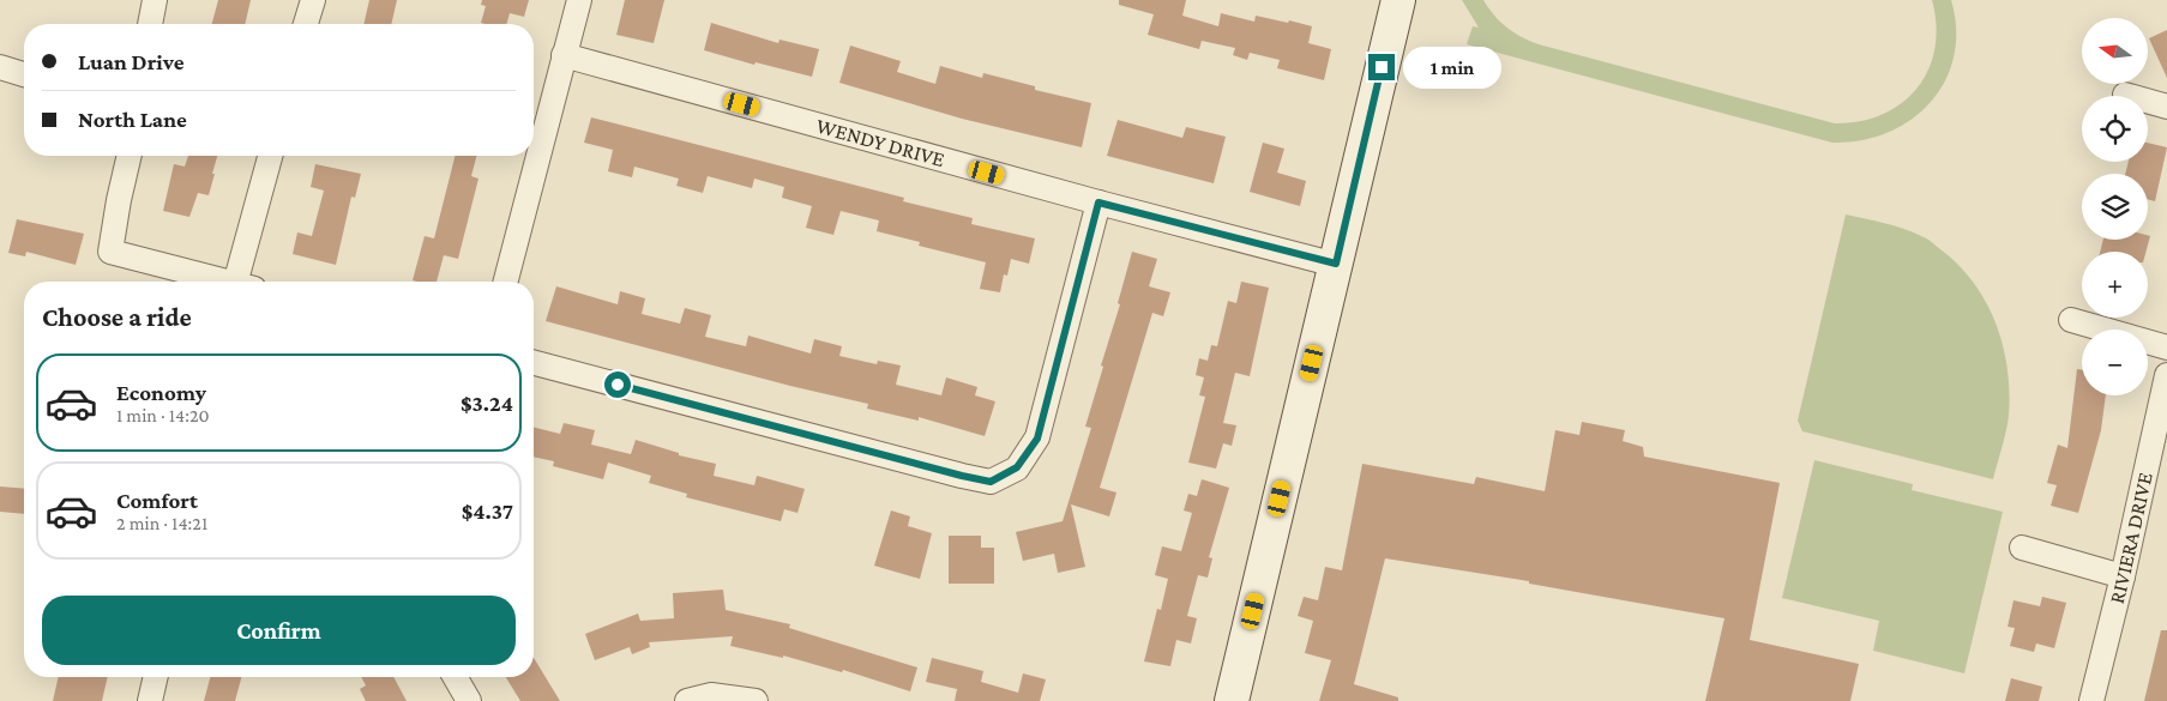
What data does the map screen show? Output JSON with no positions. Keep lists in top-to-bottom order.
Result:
{
  "streets": {
    "street": ["WENDY DRIVE", "RIVIERA DRIVE"]
  },
  "north": "left",
  "page": {
    "map_buttons": ["+", "−"],
    "banner": ["Luan Drive", "North Lane"],
    "bubble": "1 min",
    "heading": "Choose a ride",
    "list": [
      {
        "name": "Economy",
        "note": "1 min · 14:20",
        "value": "$3.24"
      },
      {
        "name": "Comfort",
        "note": "2 min · 14:21",
        "value": "$4.37"
      }
    ],
    "buttons": "Confirm"
  }
}
